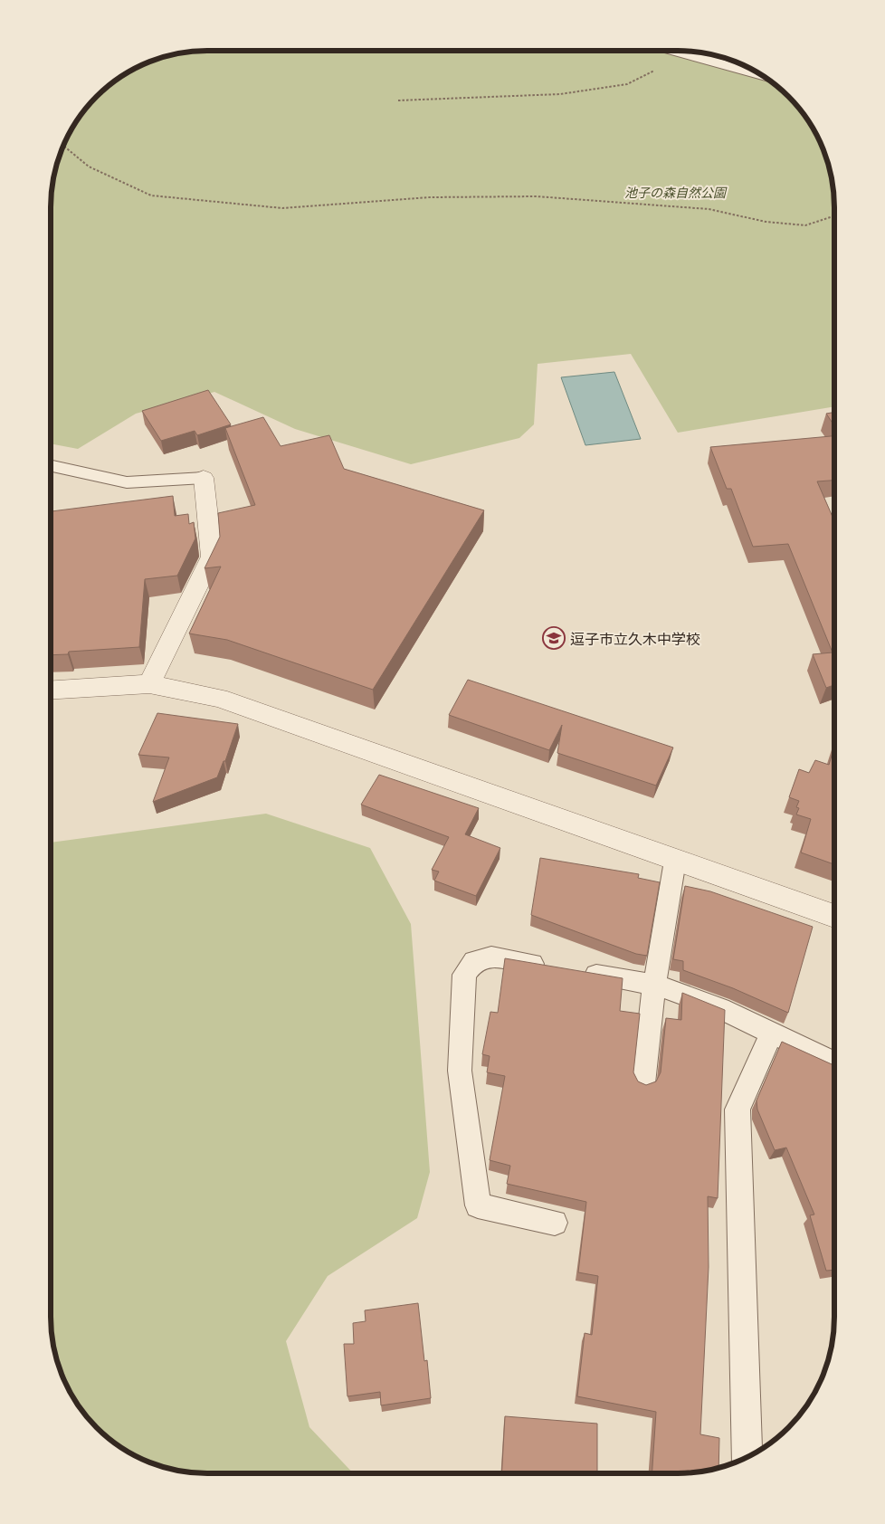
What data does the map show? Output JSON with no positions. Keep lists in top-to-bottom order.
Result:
{
  "parks": ["池子の森自然公園"],
  "places": {
    "school or university": ["逗子市立久木中学校"]
  }
}
